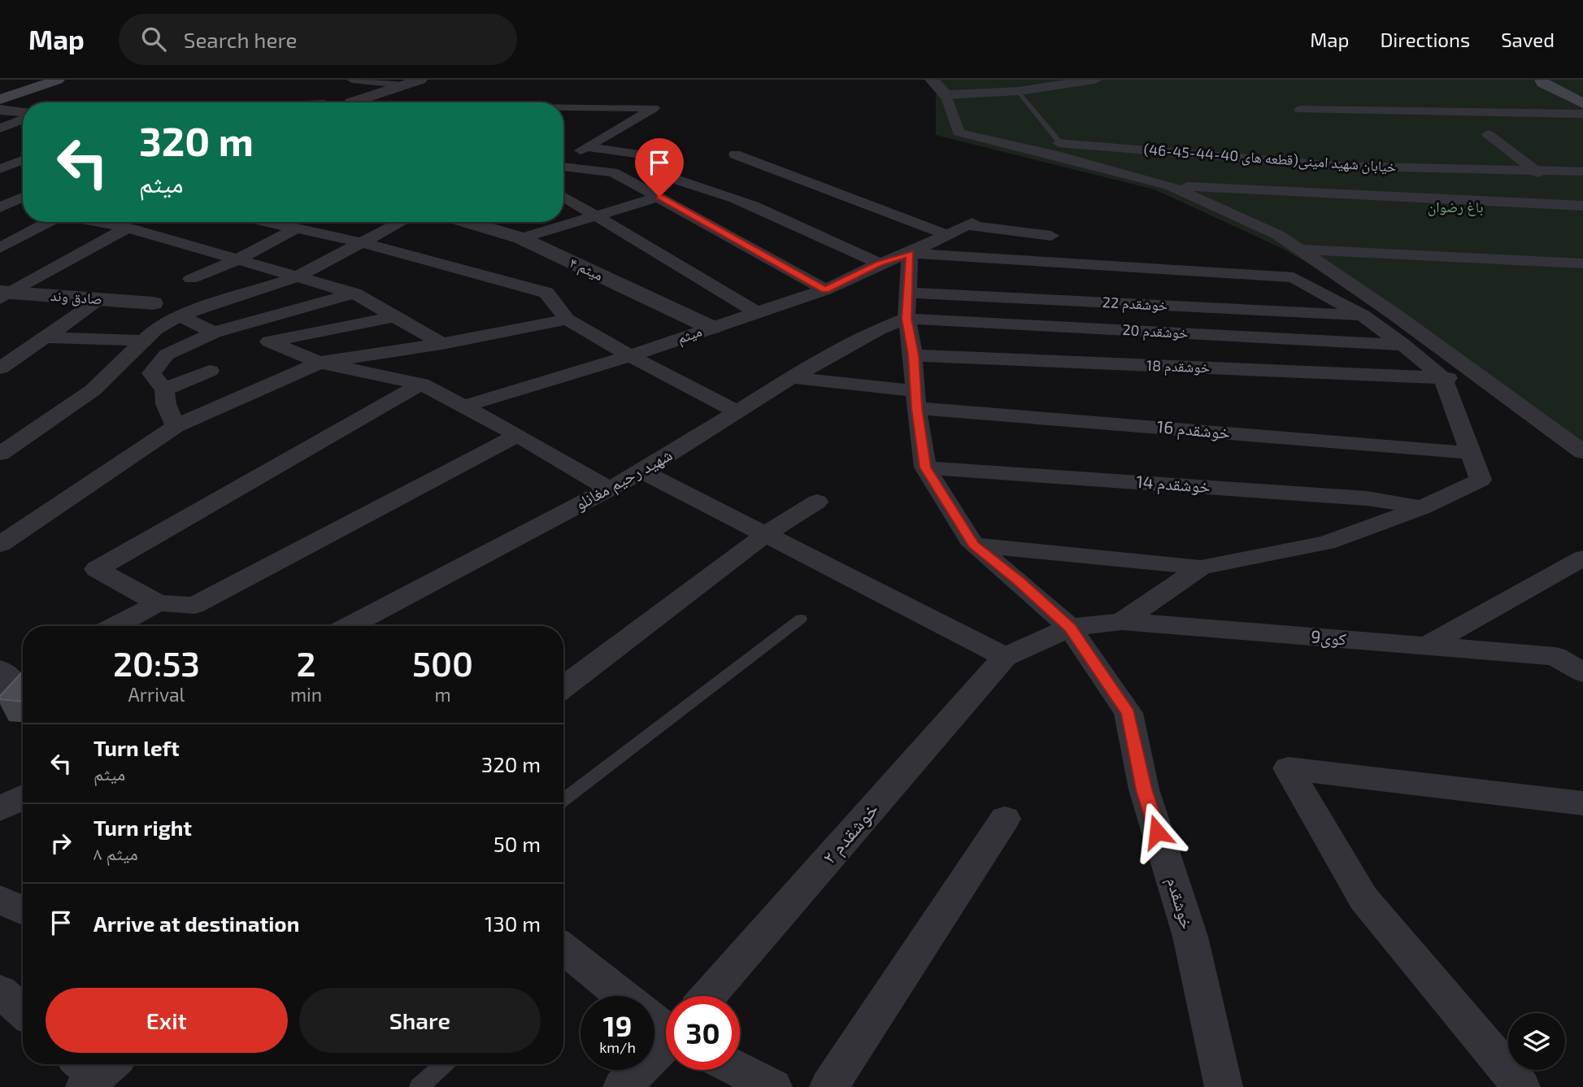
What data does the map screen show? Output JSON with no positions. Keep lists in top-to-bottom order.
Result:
{
  "streets": {
    "street": [
      "خیابان شهید امینی(قطعه های 40-44-45-46)",
      "۴ میثم",
      "صادق وند",
      "خوشقدم 22",
      "خوشقدم 20",
      "میثم",
      "خوشقدم 18",
      "خوشقدم 16",
      "شهید رحیم مغانلو",
      "خوشقدم 14",
      "کوی9",
      "۲ خوشقدم",
      "خوشقدم"
    ]
  },
  "crossings": [
    ["۴ میثم", "میثم"],
    ["خوشقدم 22", "خوشقدم 20"],
    ["خوشقدم 22", "شهید رحیم مغانلو"],
    ["خوشقدم 22", "خوشقدم"],
    ["خوشقدم 20", "شهید رحیم مغانلو"],
    ["خوشقدم 20", "خوشقدم"],
    ["میثم", "خوشقدم"],
    ["خوشقدم 18", "خوشقدم"],
    ["خوشقدم 16", "شهید رحیم مغانلو"],
    ["خوشقدم 16", "خوشقدم"],
    ["شهید رحیم مغانلو", "خوشقدم"],
    ["خوشقدم 14", "خوشقدم"],
    ["کوی9", "۲ خوشقدم"],
    ["کوی9", "خوشقدم"],
    ["۲ خوشقدم", "خوشقدم"]
  ],
  "parks": ["باغ رضوان"],
  "page": {
    "header": "Map",
    "search": "Search here",
    "nav": ["Map", "Directions", "Saved"],
    "turn": ["320 m", "میثم"],
    "eta": [
      "20:53",
      "Arrival",
      "2",
      "min",
      "500",
      "m"
    ],
    "list": [
      {
        "name": "Turn left",
        "note": "میثم",
        "value": "320 m"
      },
      {
        "name": "Turn right",
        "note": "۸ میثم",
        "value": "50 m"
      },
      {
        "name": "Arrive at destination",
        "value": "130 m"
      }
    ],
    "buttons": ["Exit", "Share"],
    "speed": "19 km/h",
    "limit": "30"
  }
}
